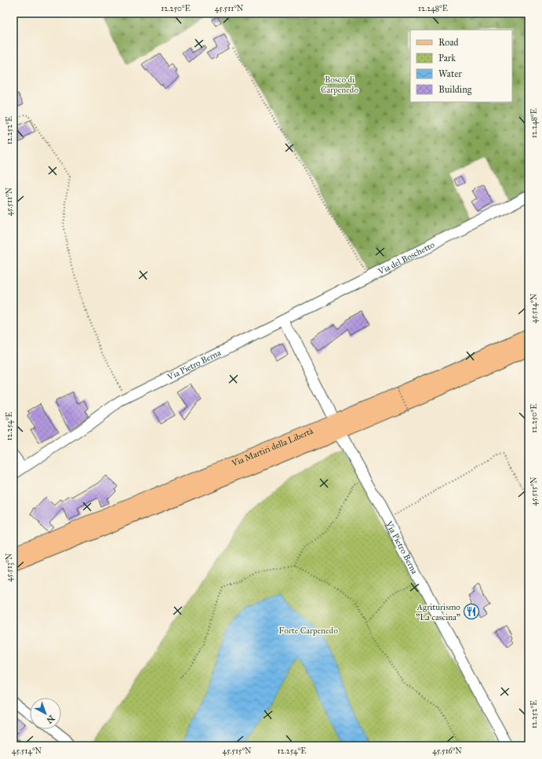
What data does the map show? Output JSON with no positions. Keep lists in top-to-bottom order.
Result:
{
  "streets": {
    "main road": ["Via Martiri della Libertà"],
    "street": ["Via del Boschetto", "Via Pietro Berna"]
  },
  "crossings": [
    ["Via del Boschetto", "Via Pietro Berna"],
    ["Via Pietro Berna", "Via Martiri della Libertà"]
  ],
  "parks": ["Bosco di Carpenedo", "Forte Carpenedo"],
  "places": {
    "restaurant": ["Agriturismo \"La cascina\""]
  },
  "legend": [
    "Road",
    "Park",
    "Water",
    "Building"
  ],
  "north": "bottom right",
  "coordinates": [
    "12.250°E",
    "45.511°N",
    "12.248°E",
    "12.252°E",
    "45.514°N",
    "12.254°E",
    "45.515°N",
    "45.513°N",
    "45.516°N"
  ]
}
